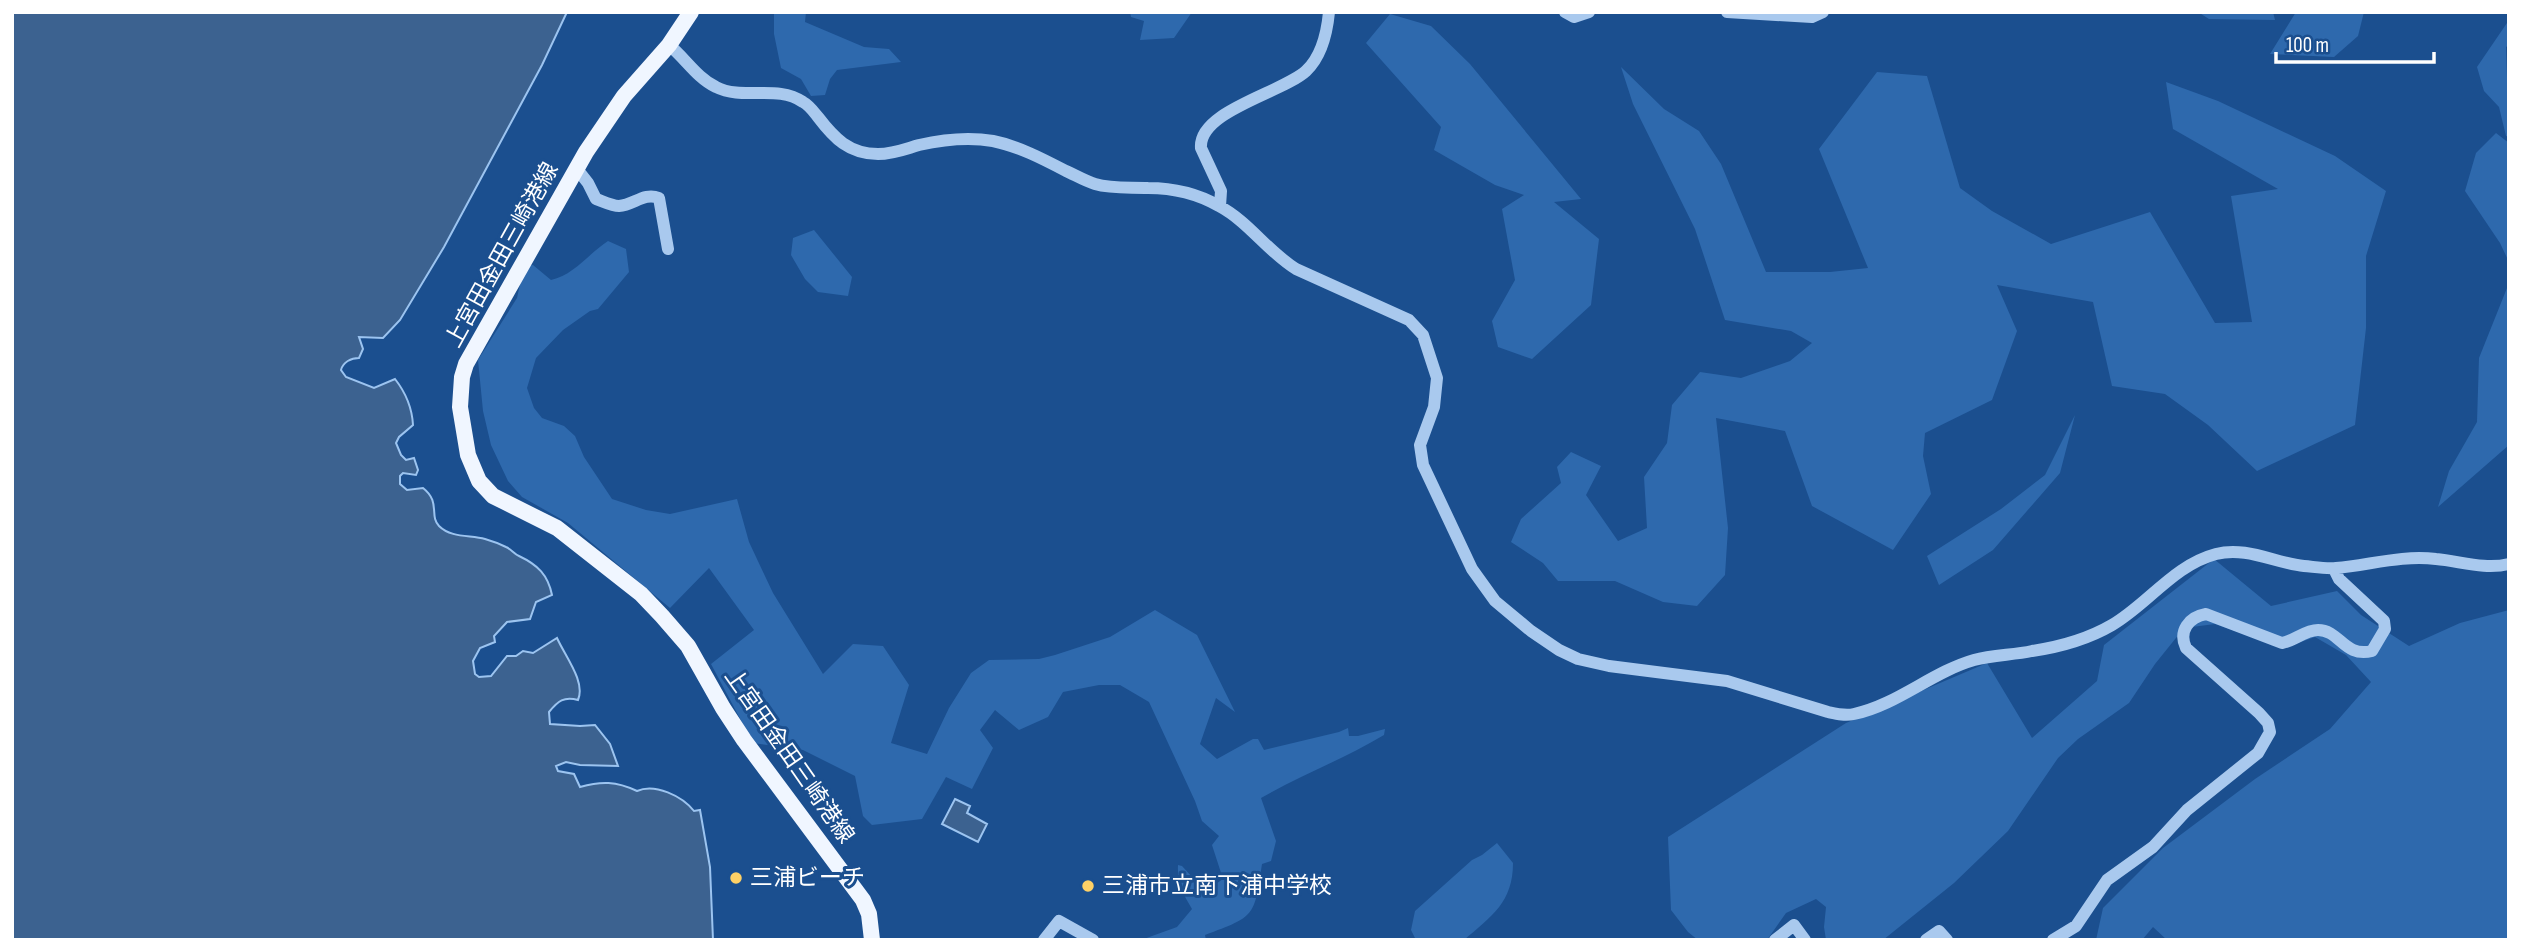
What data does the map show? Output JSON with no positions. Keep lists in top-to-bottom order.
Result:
{
  "streets": {
    "main road": ["上宮田金田三崎港線"]
  },
  "places": ["三浦ビーチ", "三浦市立南下浦中学校"],
  "scale_bar": "100 m"
}
